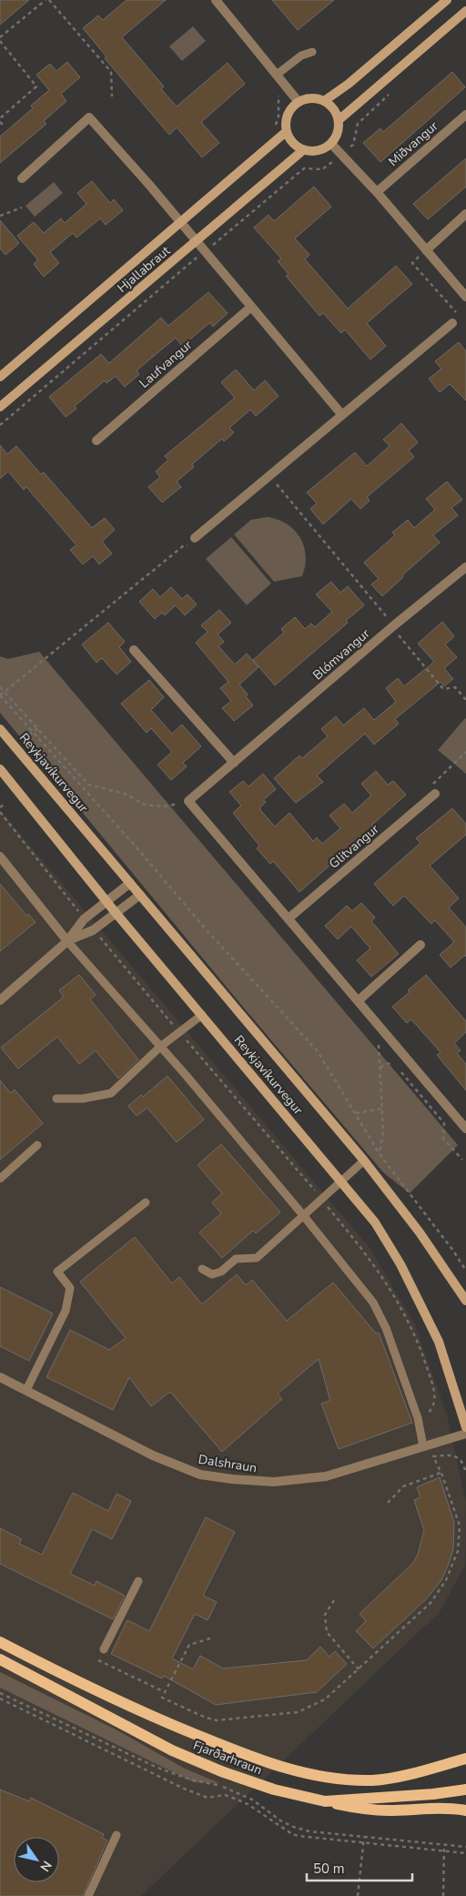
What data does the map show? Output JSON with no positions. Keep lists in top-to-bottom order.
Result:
{
  "streets": {
    "main road": ["Hjallabraut", "Reykjavíkurvegur", "Fjarðarhraun"],
    "street": [
      "Miðvangur",
      "Laufvangur",
      "Blómvangur",
      "Glitvangur",
      "Dalshraun"
    ]
  },
  "scale_bar": "50 m",
  "north": "bottom right"
}
